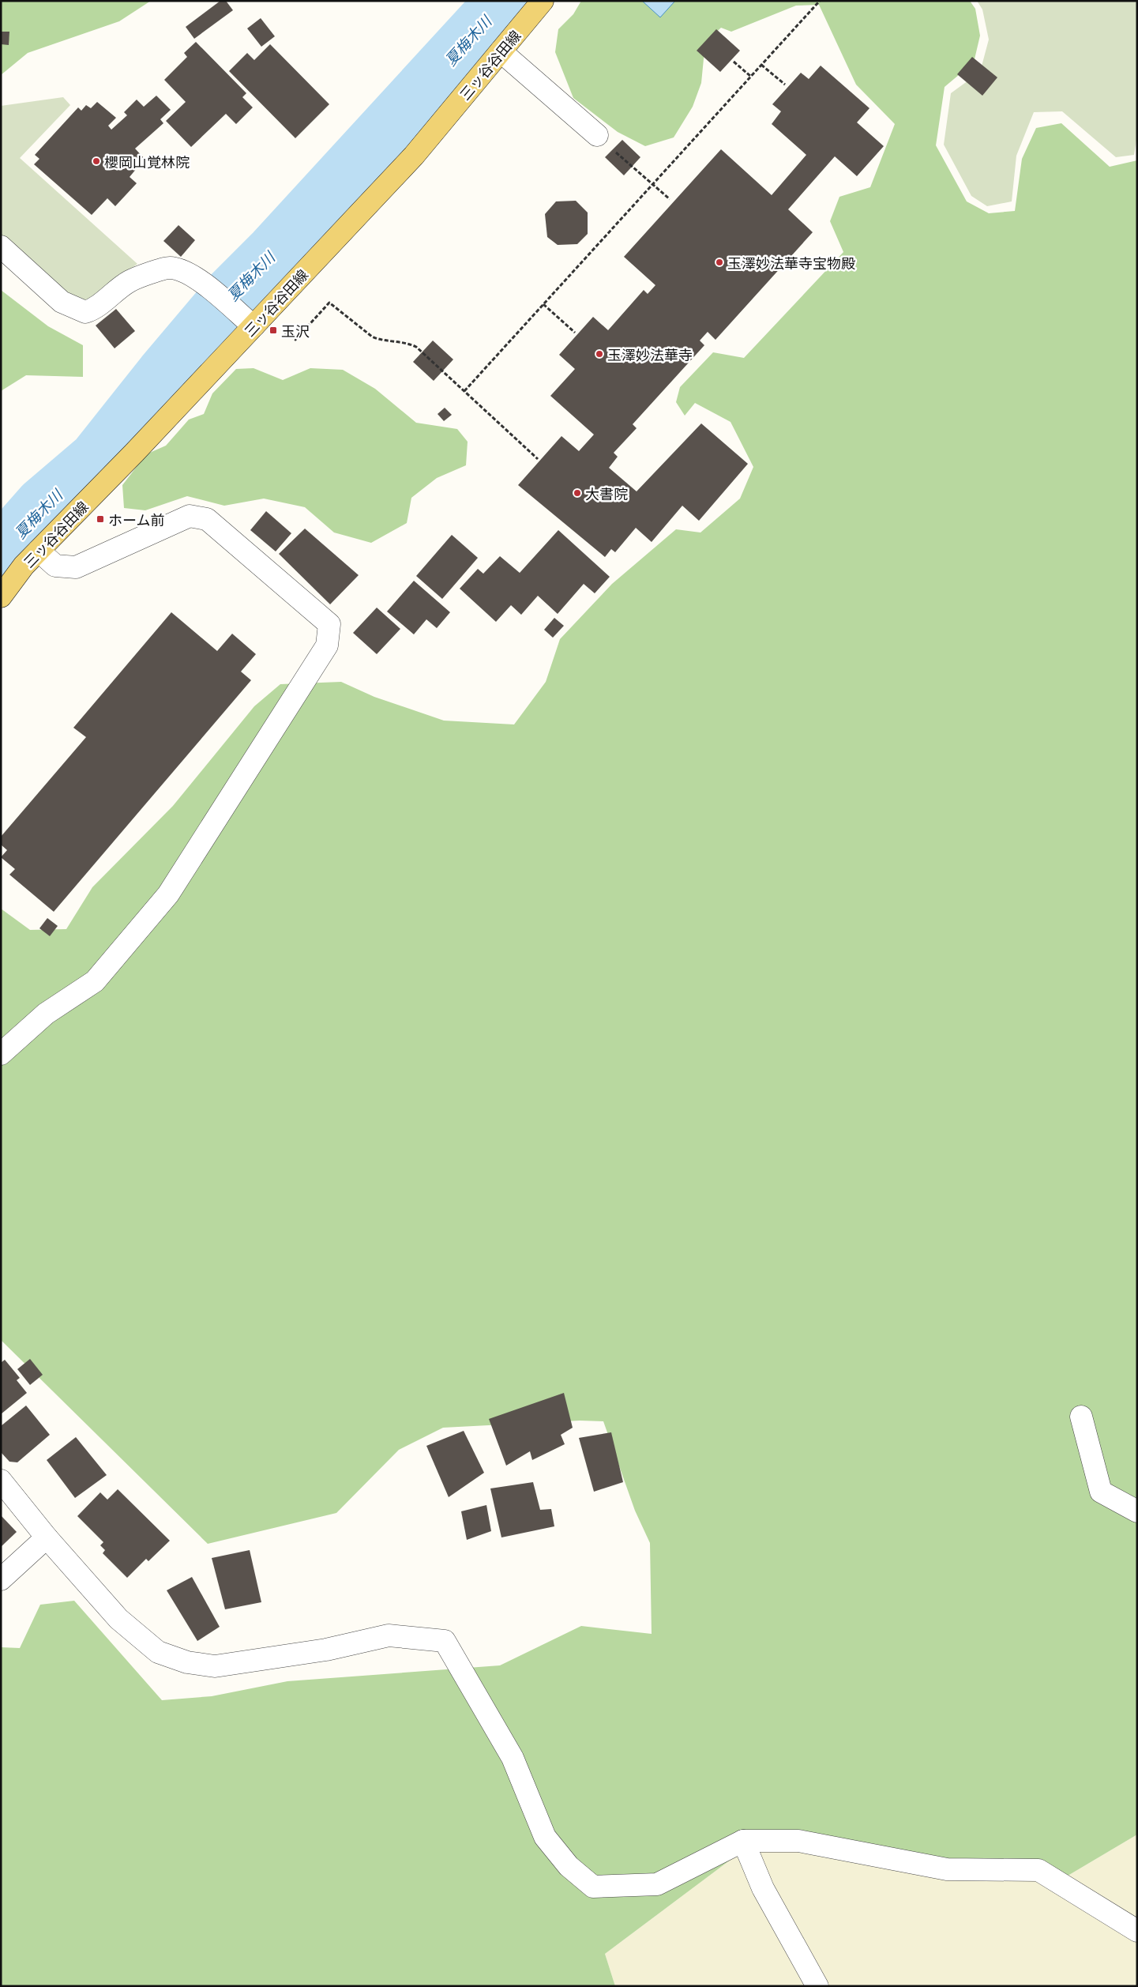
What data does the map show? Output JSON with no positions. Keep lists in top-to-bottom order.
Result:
{
  "streets": {
    "main road": ["三ッ谷谷田線"]
  },
  "water": ["夏梅木川"],
  "places": {
    "other": [
      "櫻岡山覚林院",
      "玉澤妙法華寺宝物殿",
      "玉澤妙法華寺",
      "大書院"
    ],
    "transit": ["玉沢", "ホーム前"]
  }
}
